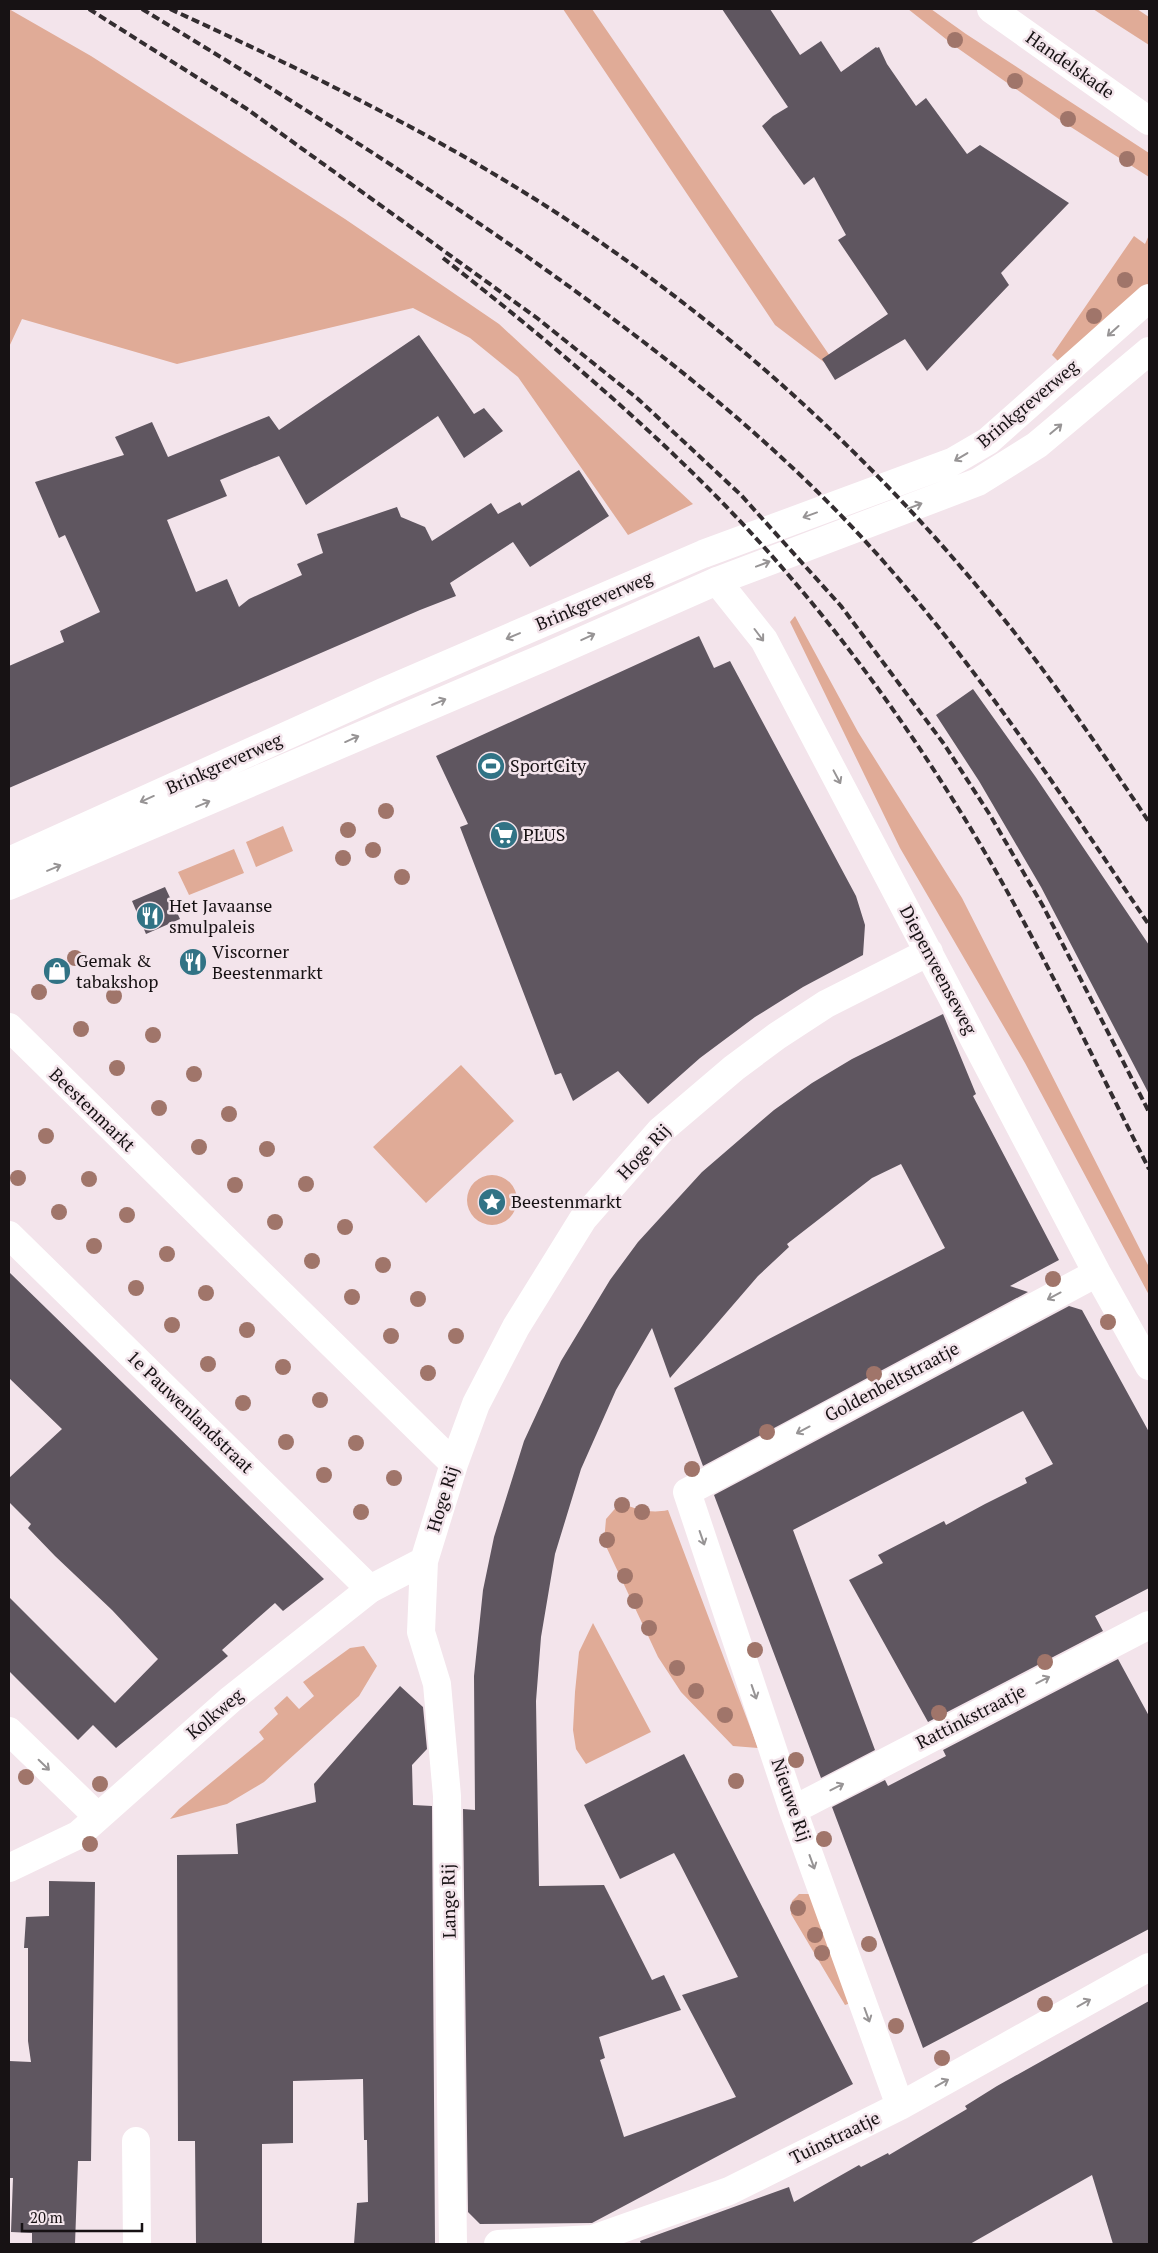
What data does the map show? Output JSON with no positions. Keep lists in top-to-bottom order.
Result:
{
  "streets": {
    "street": [
      "Handelskade",
      "Brinkgreverweg",
      "Diepenveenseweg",
      "Beestenmarkt",
      "Hoge Rij",
      "Goldenbeltstraatje",
      "1e Pauwenlandstraat",
      "Kolkweg",
      "Rattinkstraatje",
      "Nieuwe Rij",
      "Lange Rij",
      "Tuinstraatje"
    ]
  },
  "crossings": [
    ["Brinkgreverweg", "Diepenveenseweg"],
    ["Diepenveenseweg", "Hoge Rij"],
    ["Diepenveenseweg", "Goldenbeltstraatje"],
    ["Beestenmarkt", "Hoge Rij"],
    ["Hoge Rij", "Kolkweg"],
    ["Hoge Rij", "Lange Rij"],
    ["Goldenbeltstraatje", "Nieuwe Rij"],
    ["1e Pauwenlandstraat", "Kolkweg"],
    ["Kolkweg", "Lange Rij"],
    ["Rattinkstraatje", "Nieuwe Rij"],
    ["Nieuwe Rij", "Tuinstraatje"]
  ],
  "one_way": [
    "Diepenveenseweg",
    "Goldenbeltstraatje",
    "Rattinkstraatje",
    "Nieuwe Rij",
    "Tuinstraatje"
  ],
  "places": {
    "sports": ["SportCity"],
    "supermarket": ["PLUS"],
    "restaurant": ["Het Javaanse smulpaleis", "Viscorner Beestenmarkt"],
    "shop": ["Gemak & tabakshop"],
    "place": ["Beestenmarkt"]
  },
  "scale_bar": "20 m"
}
